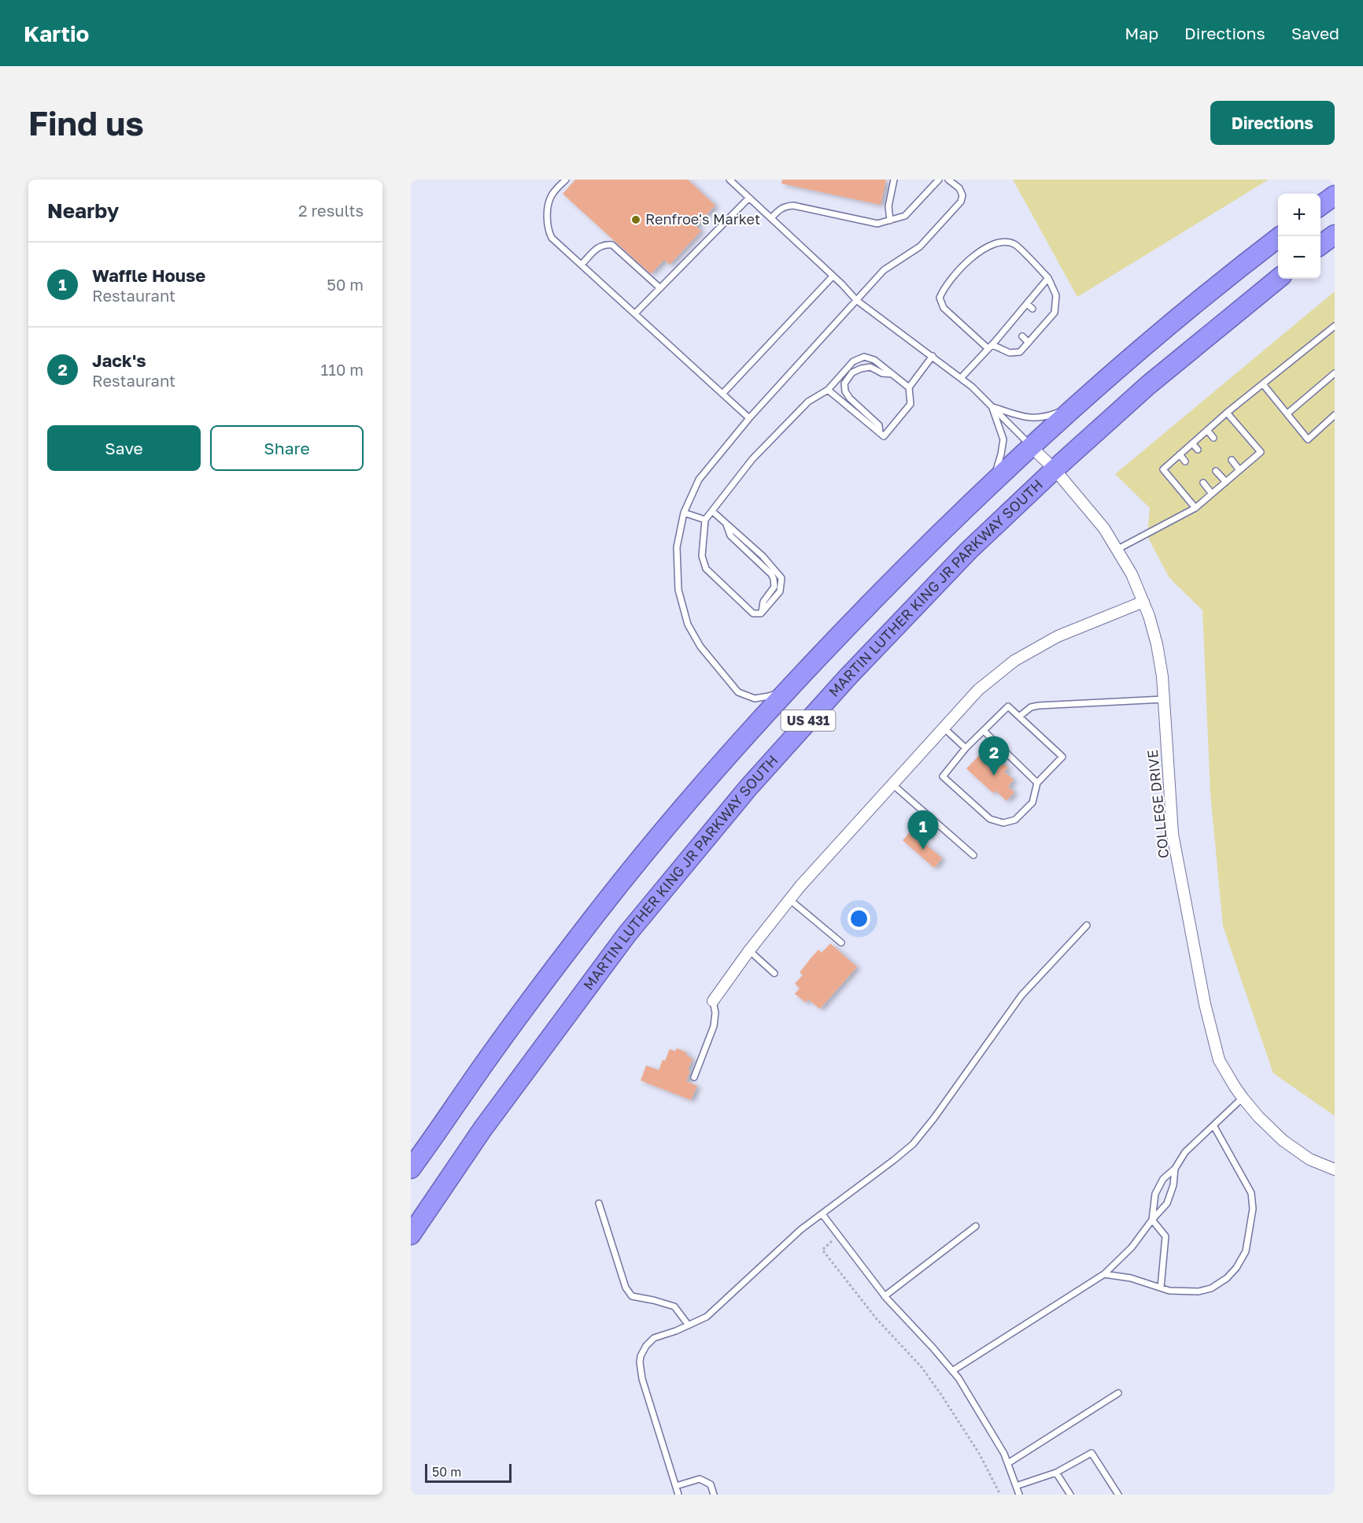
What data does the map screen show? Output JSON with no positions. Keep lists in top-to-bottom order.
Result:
{
  "streets": {
    "highway": ["MARTIN LUTHER KING JR PARKWAY SOUTH", "US 431"],
    "street": ["COLLEGE DRIVE"]
  },
  "crossings": [
    ["MARTIN LUTHER KING JR PARKWAY SOUTH", "COLLEGE DRIVE"],
    ["US 431", "COLLEGE DRIVE"]
  ],
  "places": ["Renfroe's Market"],
  "scale_bar": "50 m",
  "page": {
    "header": "Kartio",
    "nav": ["Map", "Directions", "Saved"],
    "buttons": [
      "Directions",
      ["Save", "Share"]
    ],
    "title": "Find us",
    "heading": ["Nearby", "2 results"],
    "map_buttons": ["+", "−"],
    "list": [
      {
        "mark": "1",
        "name": "Waffle House",
        "note": "Restaurant",
        "value": "50 m"
      },
      {
        "mark": "2",
        "name": "Jack's",
        "note": "Restaurant",
        "value": "110 m"
      }
    ],
    "pins": ["2", "1"],
    "scale": "50 m"
  }
}
